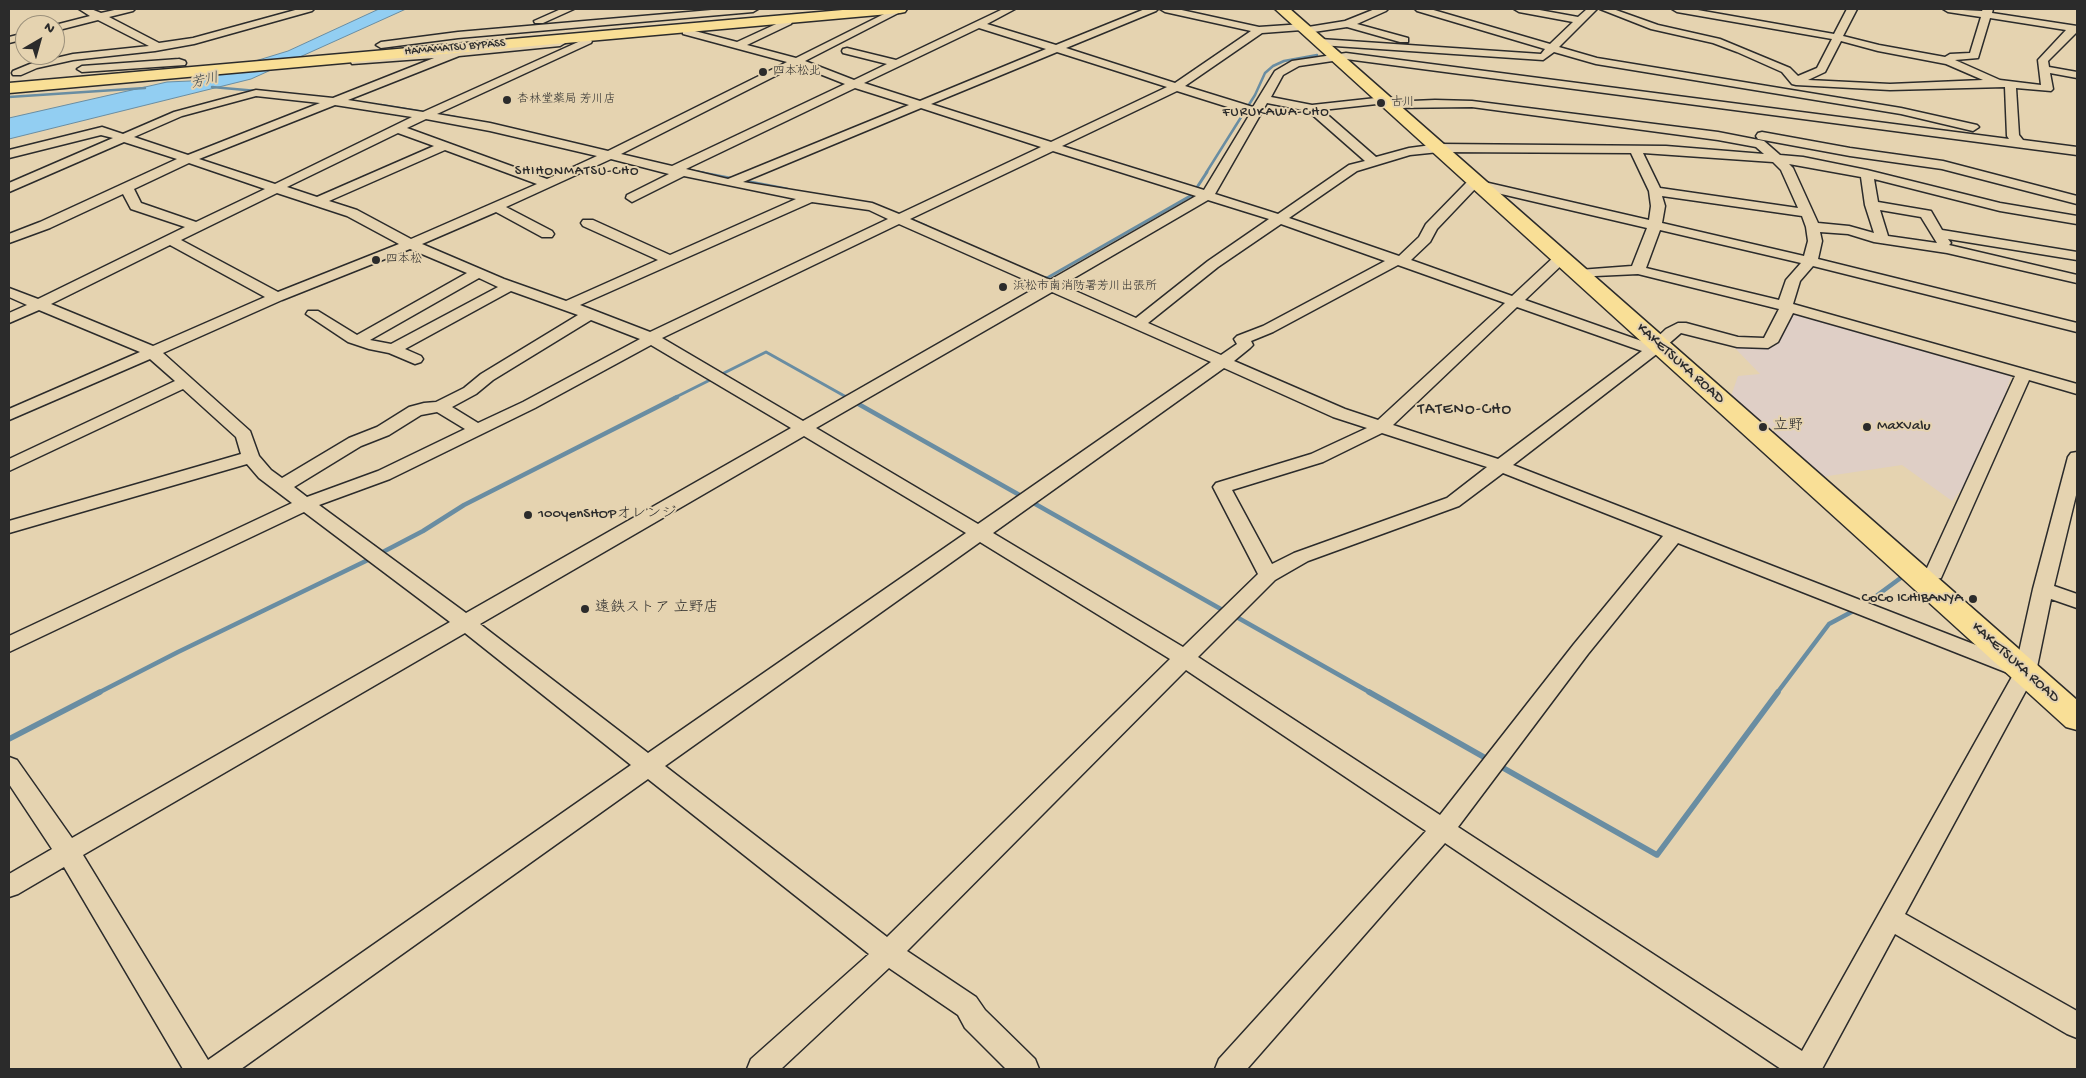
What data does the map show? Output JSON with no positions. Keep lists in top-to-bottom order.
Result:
{
  "streets": {
    "highway": ["HAMAMATSU BYPASS", "KAKETSUKA ROAD"]
  },
  "districts": ["FURUKAWA-CHO", "SHIHONMATSU-CHO", "TATENO-CHO"],
  "water": ["芳川"],
  "places": [
    "四本松北",
    "杏林堂薬局 芳川店",
    "古川",
    "四本松",
    "浜松市南消防署芳川出張所",
    "立野",
    "MaxValu",
    "100yenSHOPオレンジ",
    "CoCo ICHIBANYA",
    "遠鉄ストア 立野店"
  ],
  "north": "top right"
}
